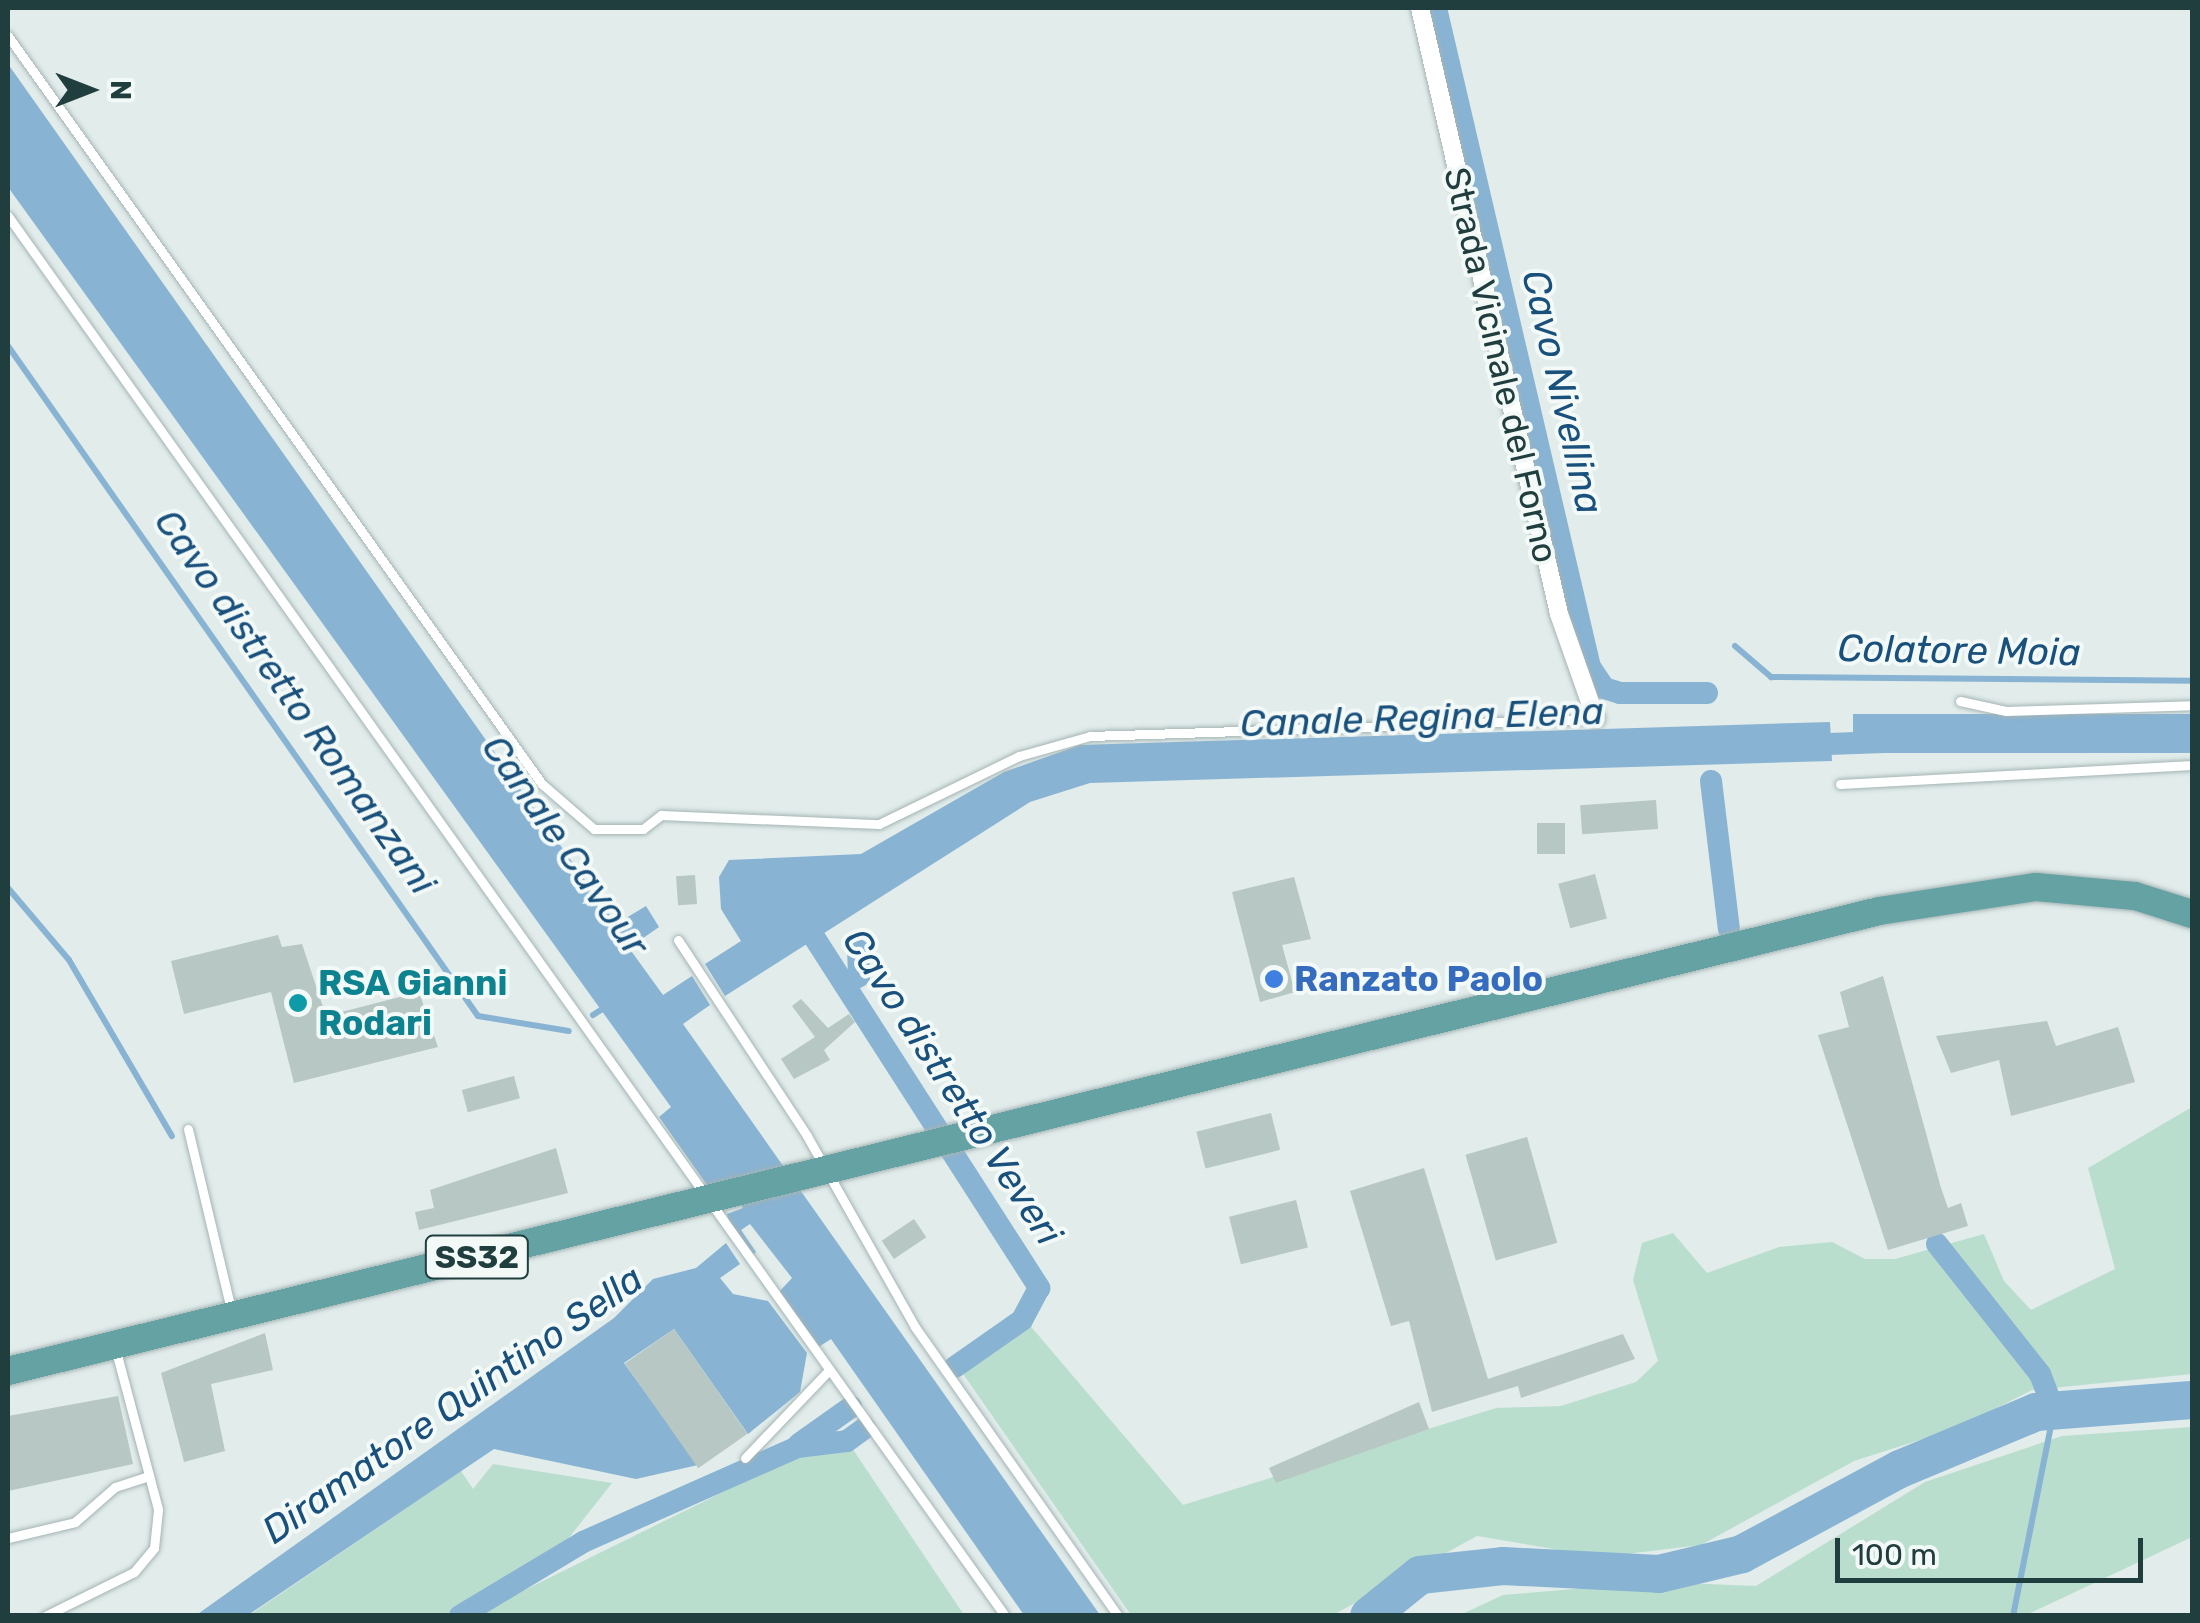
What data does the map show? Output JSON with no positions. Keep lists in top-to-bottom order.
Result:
{
  "streets": {
    "main road": ["SS32"],
    "street": ["Strada Vicinale del Forno"]
  },
  "water": [
    "Cavo Nivellina",
    "Colatore Moia",
    "Cavo distretto Romanzani",
    "Canale Regina Elena",
    "Canale Cavour",
    "Cavo distretto Veveri",
    "Diramatore Quintino Sella"
  ],
  "places": ["Ranzato Paolo", "RSA Gianni Rodari"],
  "scale_bar": "100 m",
  "north": "right"
}
